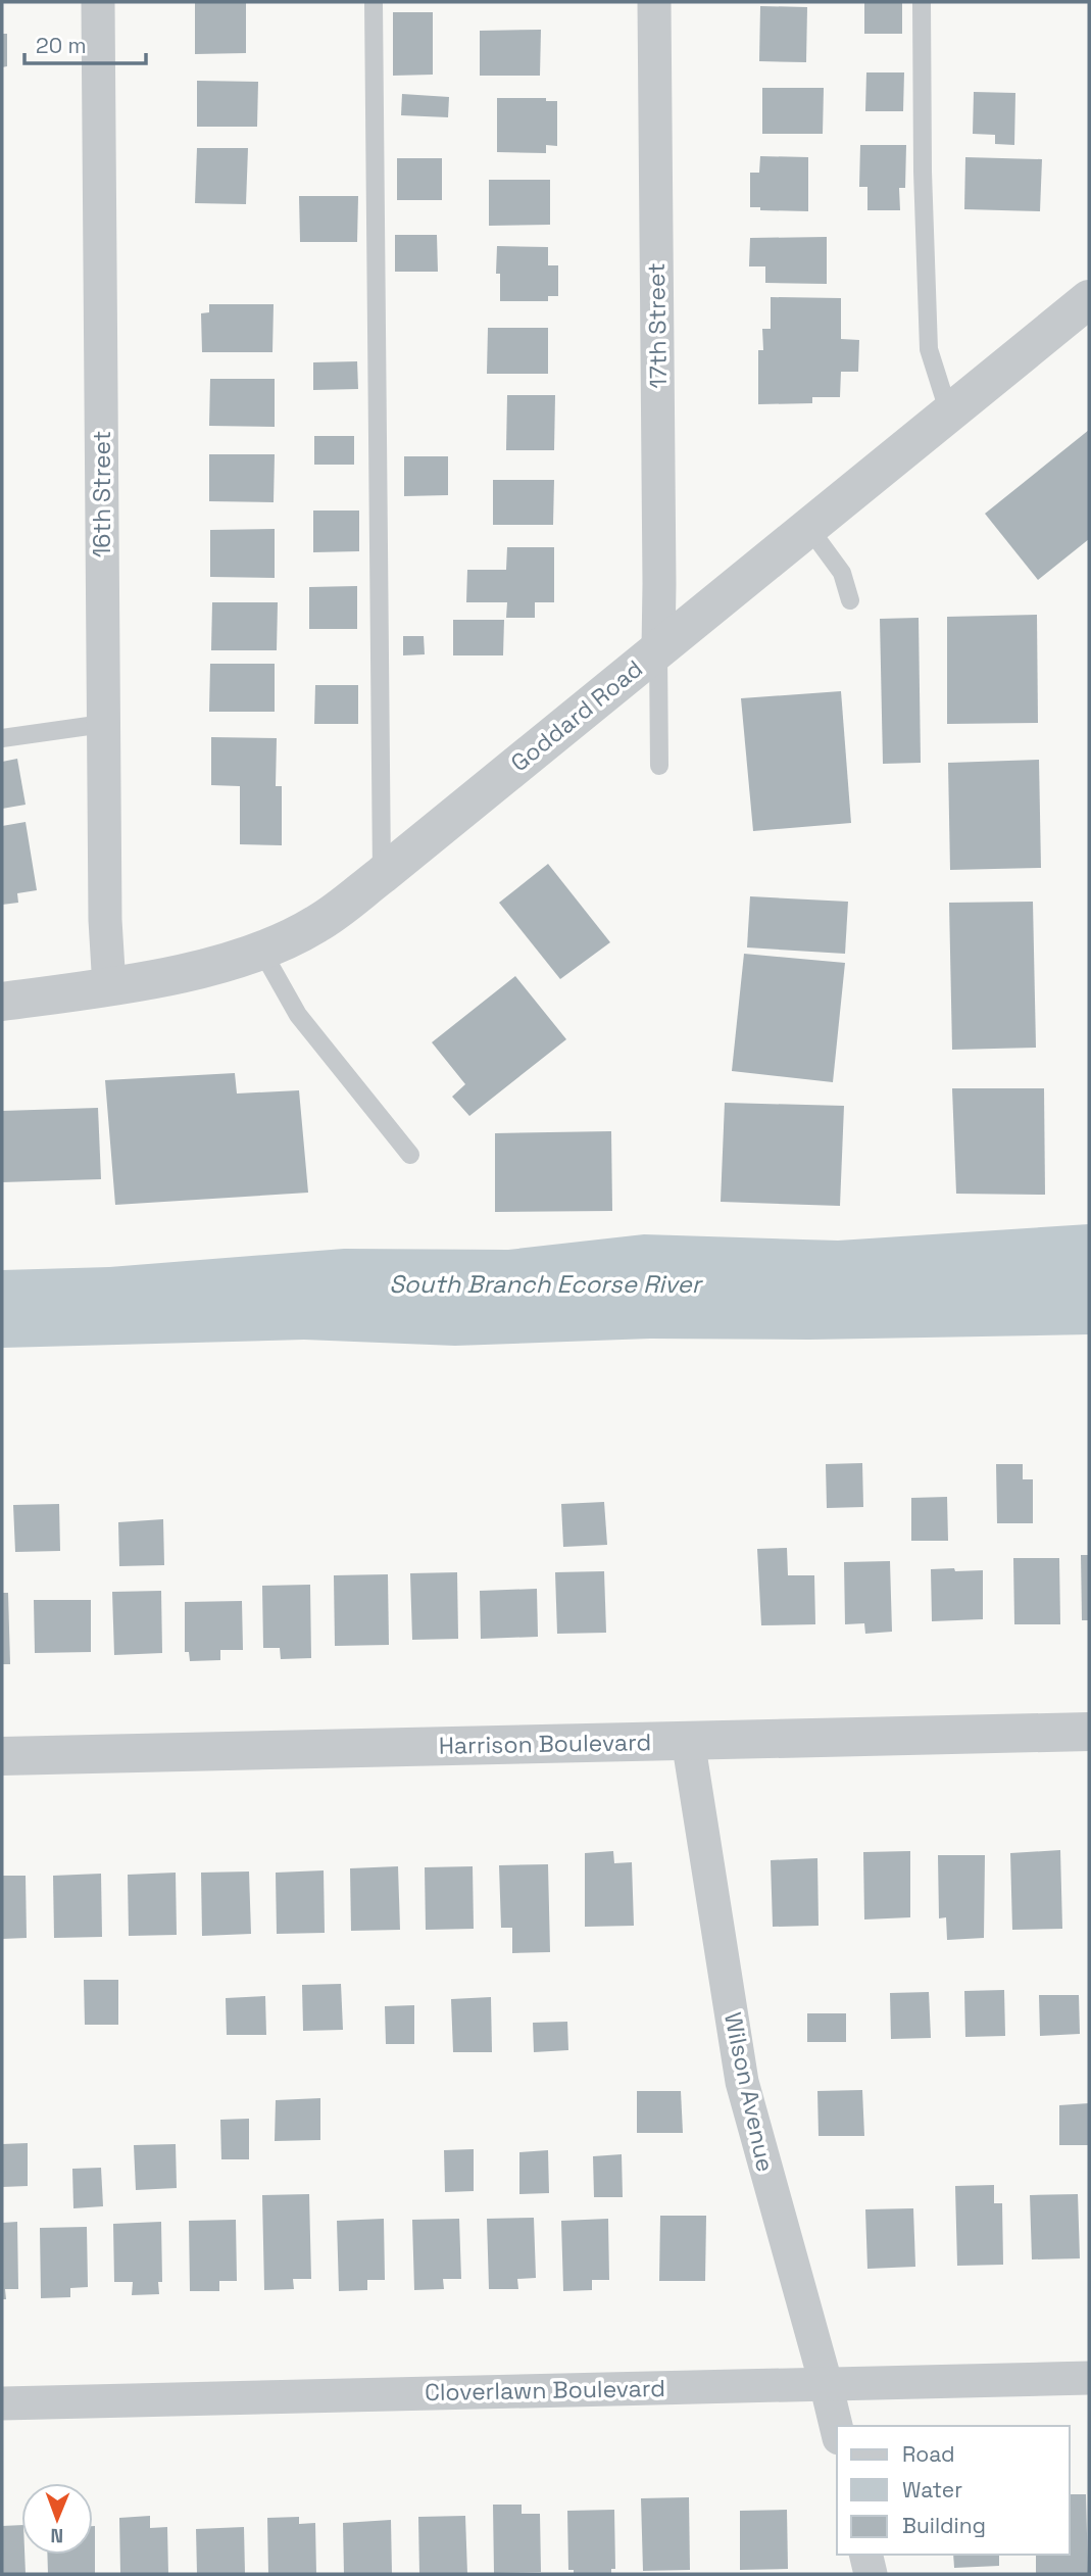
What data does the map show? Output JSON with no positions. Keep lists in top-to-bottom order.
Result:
{
  "streets": {
    "street": [
      "17th Street",
      "16th Street",
      "Goddard Road",
      "Harrison Boulevard",
      "Wilson Avenue",
      "Cloverlawn Boulevard"
    ]
  },
  "crossings": [
    ["17th Street", "Goddard Road"],
    ["16th Street", "Goddard Road"],
    ["Harrison Boulevard", "Wilson Avenue"],
    ["Wilson Avenue", "Cloverlawn Boulevard"]
  ],
  "water": ["South Branch Ecorse River"],
  "legend": ["Road", "Water", "Building"],
  "scale_bar": "20 m",
  "north": "bottom"
}
